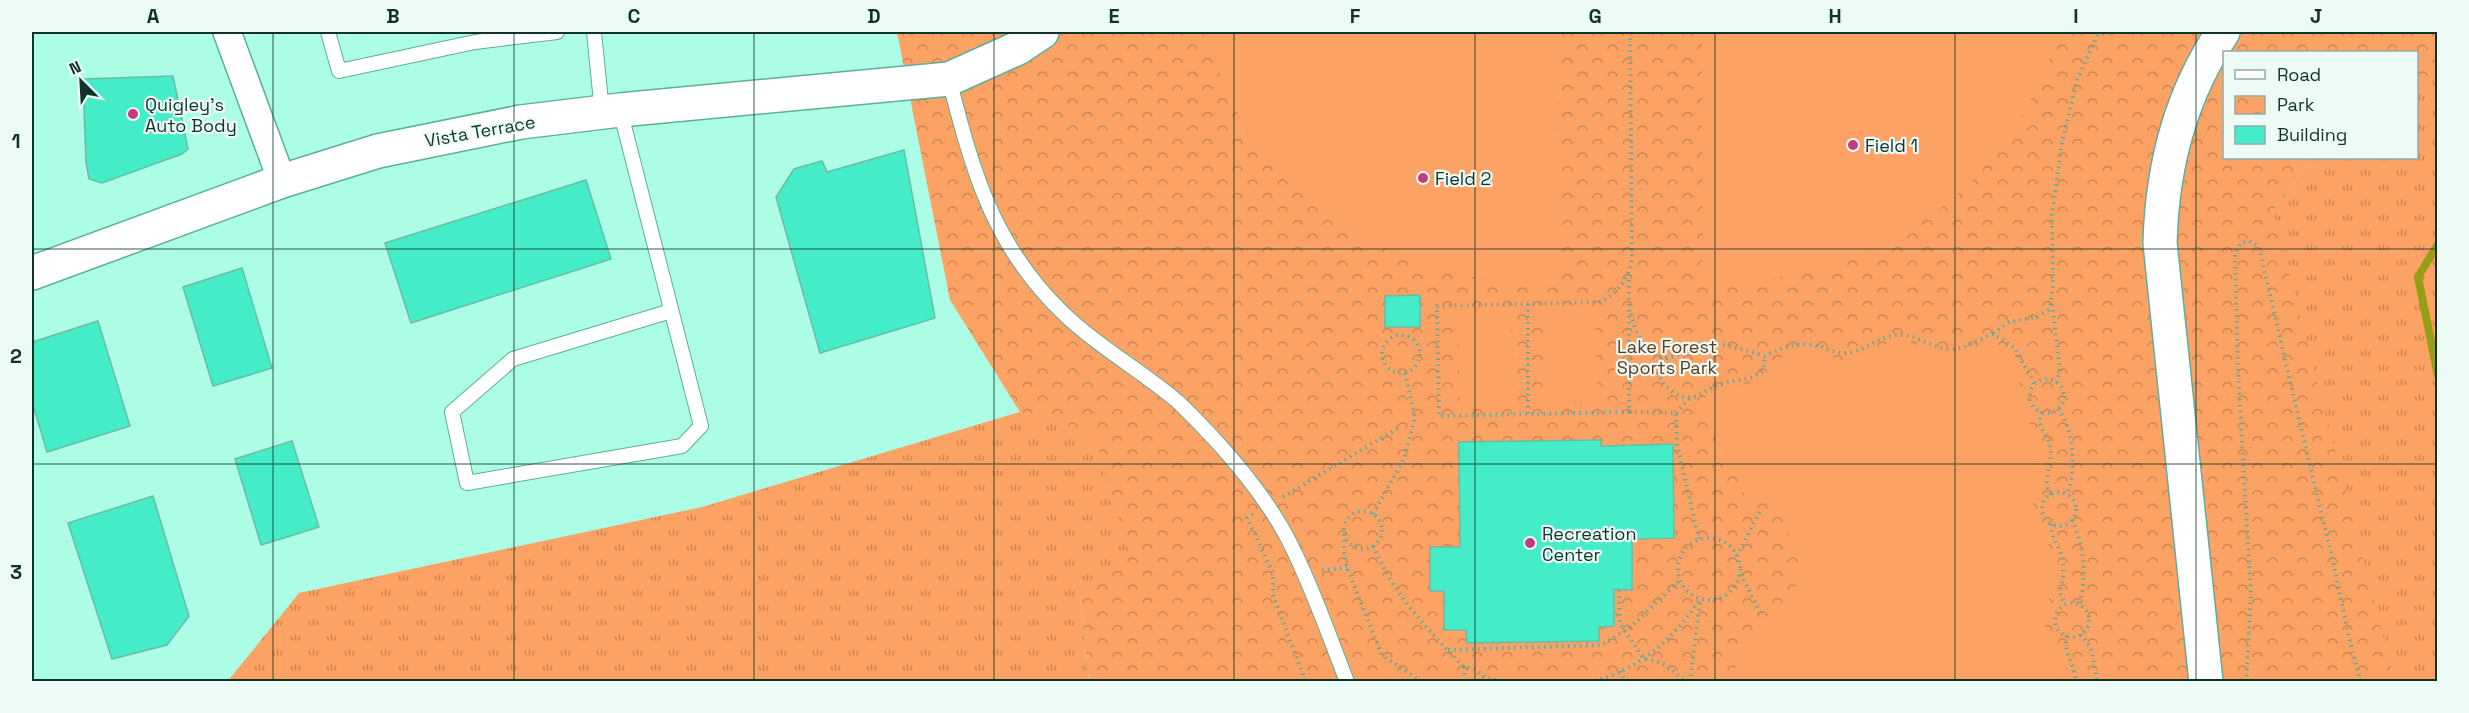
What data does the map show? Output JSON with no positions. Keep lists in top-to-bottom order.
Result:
{
  "streets": {
    "street": ["Vista Terrace"]
  },
  "parks": ["Lake Forest Sports Park"],
  "places": [
    "Quigley's Auto Body",
    "Field 1",
    "Field 2",
    "Recreation Center"
  ],
  "legend": ["Road", "Park", "Building"],
  "north": "top left",
  "grid": {
    "columns": [
      "A",
      "B",
      "C",
      "D",
      "E",
      "F",
      "G",
      "H",
      "I",
      "J"
    ],
    "rows": ["1", "2", "3"]
  }
}
